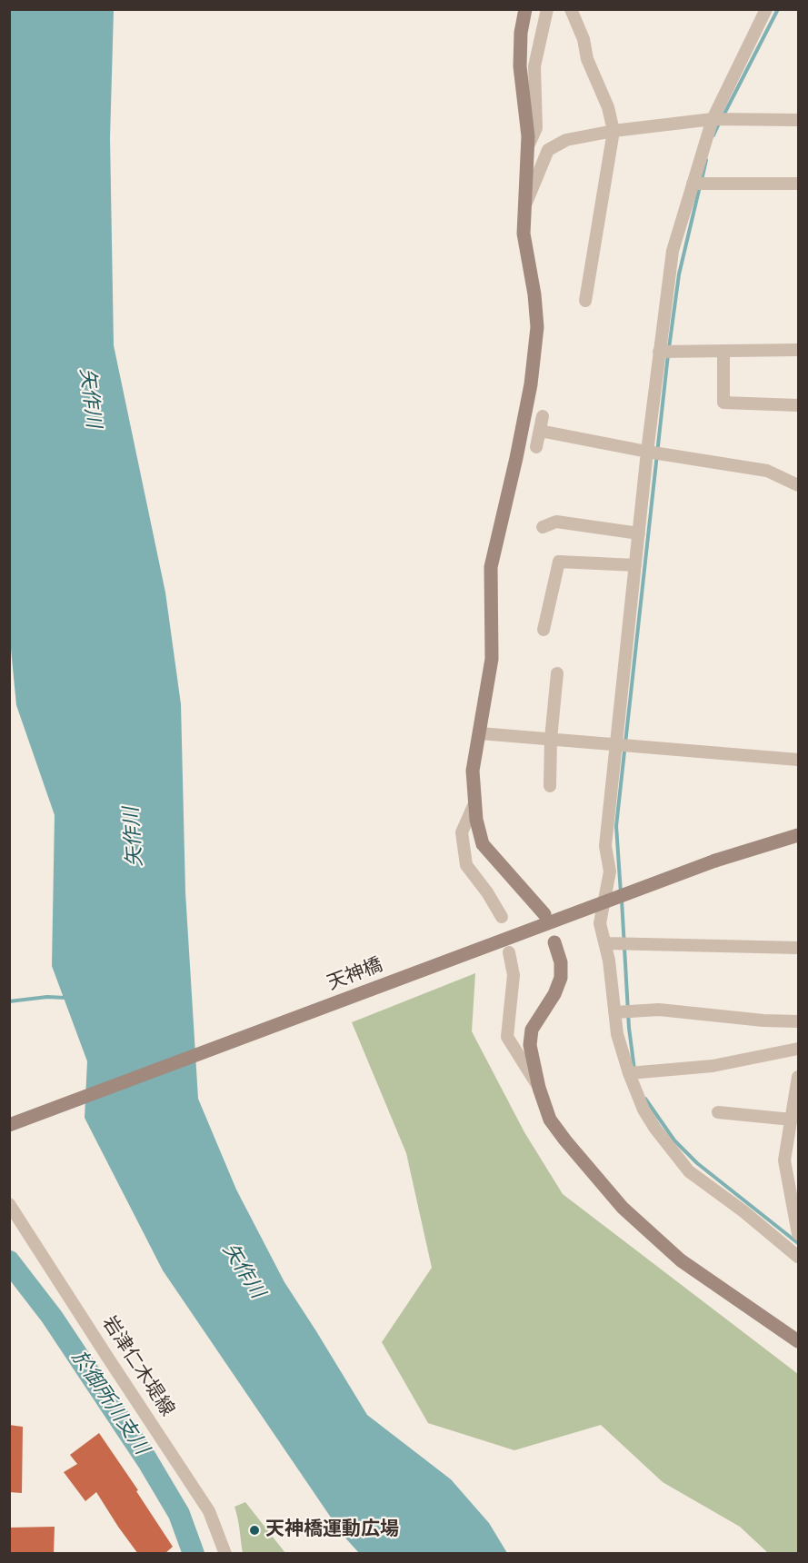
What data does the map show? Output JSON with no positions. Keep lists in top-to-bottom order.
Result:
{
  "streets": {
    "street": ["天神橋", "岩津仁木堤線"]
  },
  "water": ["矢作川", "於御所川支川"],
  "places": ["天神橋運動広場"]
}
